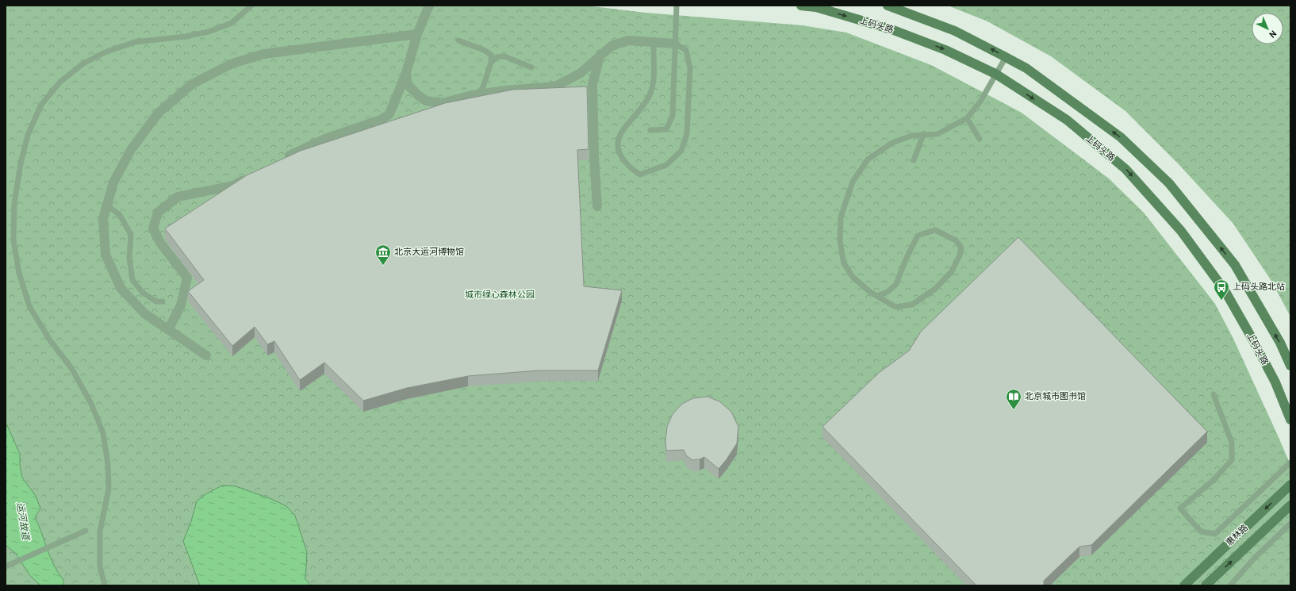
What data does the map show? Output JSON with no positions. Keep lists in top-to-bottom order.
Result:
{
  "streets": {
    "main road": ["上码头路", "惠林路"]
  },
  "water": ["运河故道"],
  "parks": ["城市绿心森林公园"],
  "places": {
    "museum": ["北京大运河博物馆"],
    "bus stop": ["上码头路北站"],
    "library": ["北京城市图书馆"]
  },
  "north": "bottom right"
}
